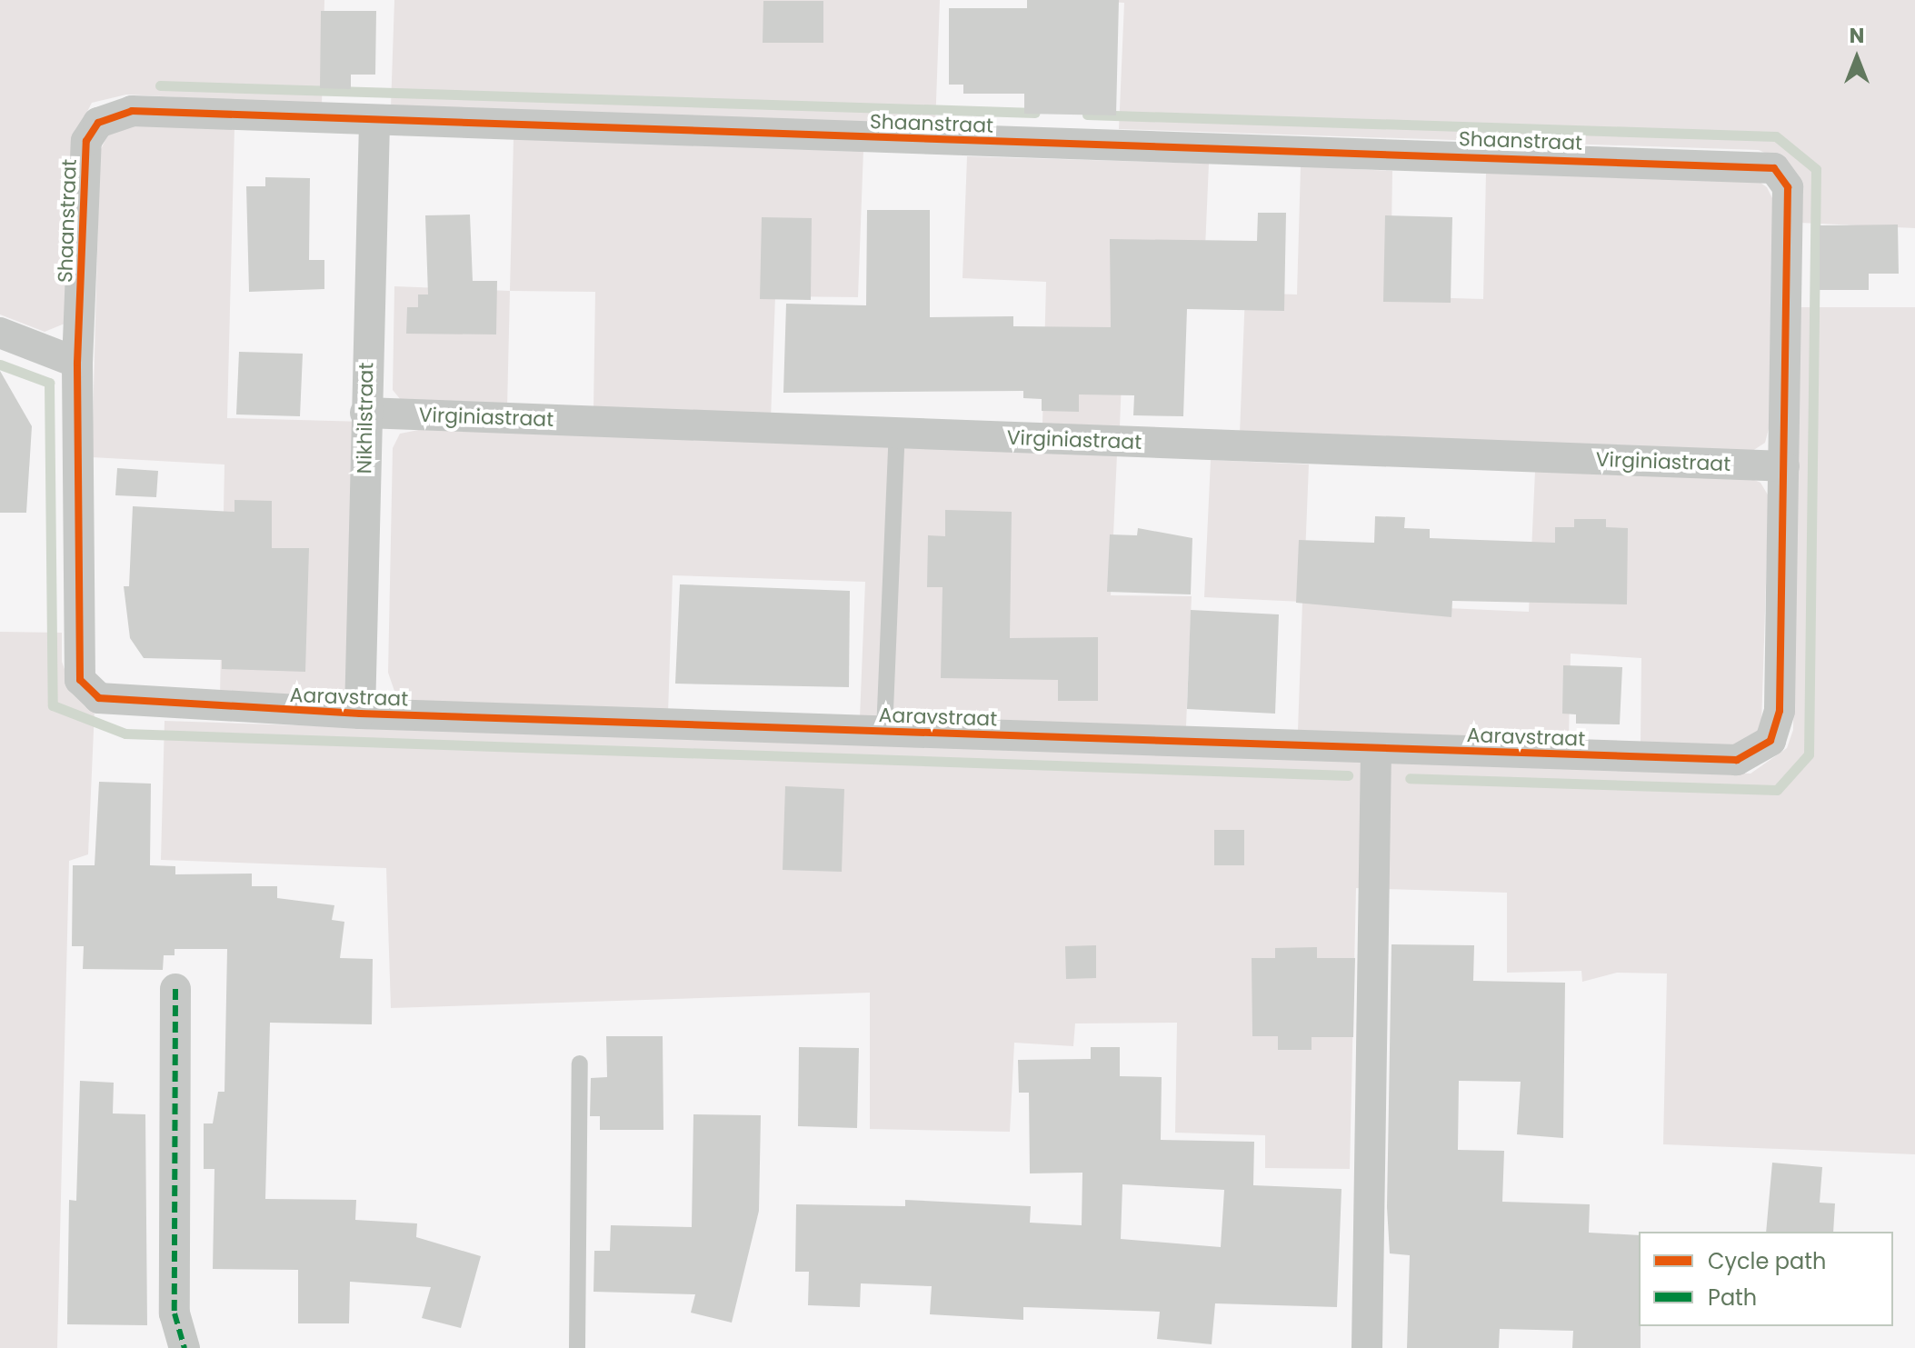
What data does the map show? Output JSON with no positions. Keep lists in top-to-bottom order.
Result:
{
  "streets": {
    "street": [
      "Shaanstraat",
      "Virginiastraat",
      "Nikhilstraat",
      "Aaravstraat"
    ]
  },
  "crossings": [
    ["Shaanstraat", "Virginiastraat"],
    ["Shaanstraat", "Nikhilstraat"],
    ["Shaanstraat", "Aaravstraat"],
    ["Virginiastraat", "Nikhilstraat"],
    ["Nikhilstraat", "Aaravstraat"]
  ],
  "legend": ["Cycle path", "Path"],
  "north": "top"
}
